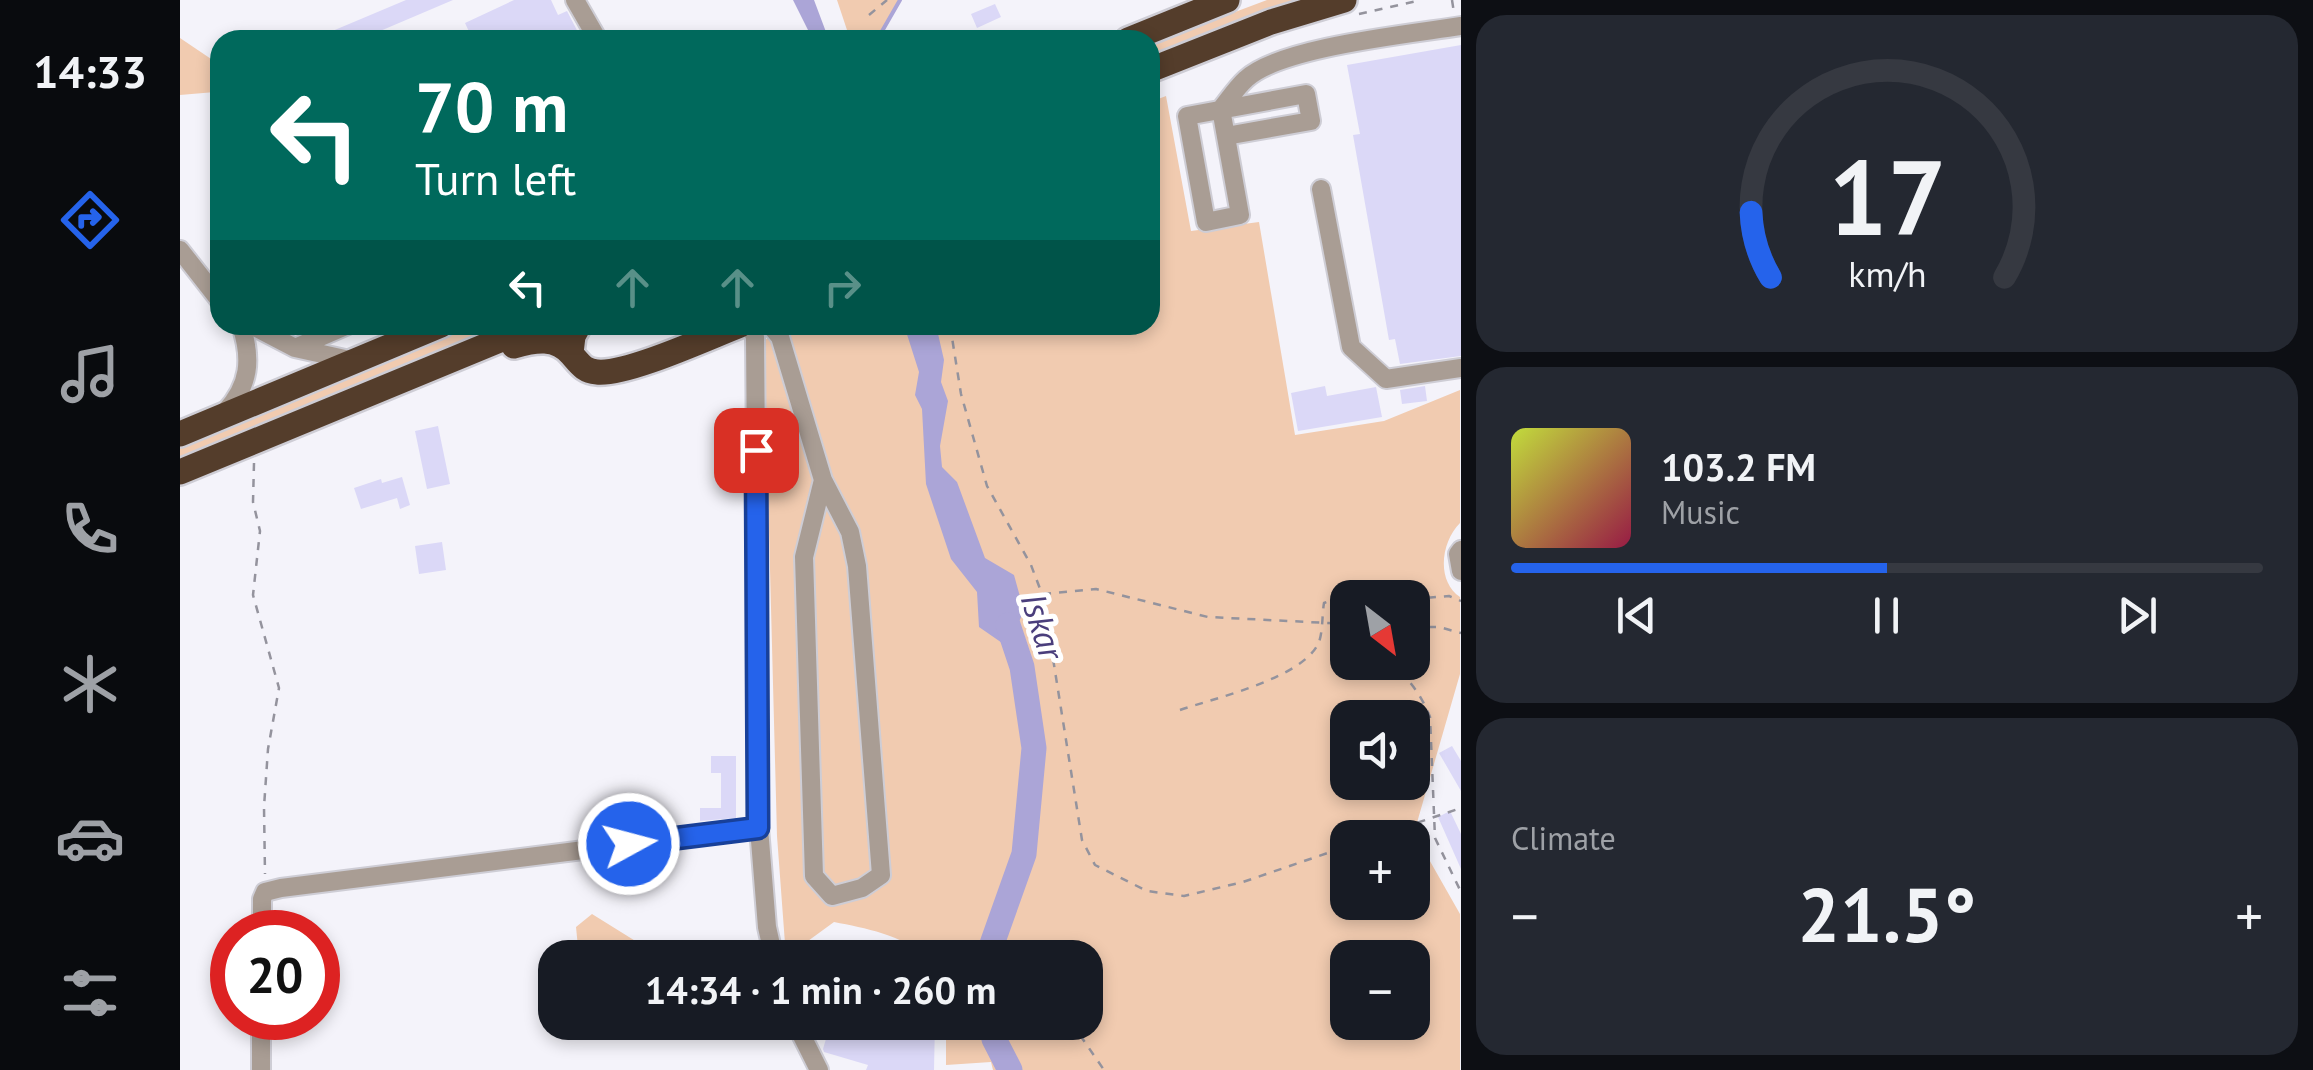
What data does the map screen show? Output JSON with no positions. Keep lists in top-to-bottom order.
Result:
{
  "water": ["Iskar"],
  "north": "bottom right",
  "page": {
    "tabs": "14:33",
    "turn": ["70 m", "Turn left"],
    "song": ["103.2 FM", "Music"],
    "map_buttons": ["+", "−"],
    "tile": "Climate",
    "heat": ["−", "21.5°", "+"],
    "limit": "20",
    "trip": "14:34 · 1 min · 260 m",
    "gauge": ["17", "km/h"]
  }
}
